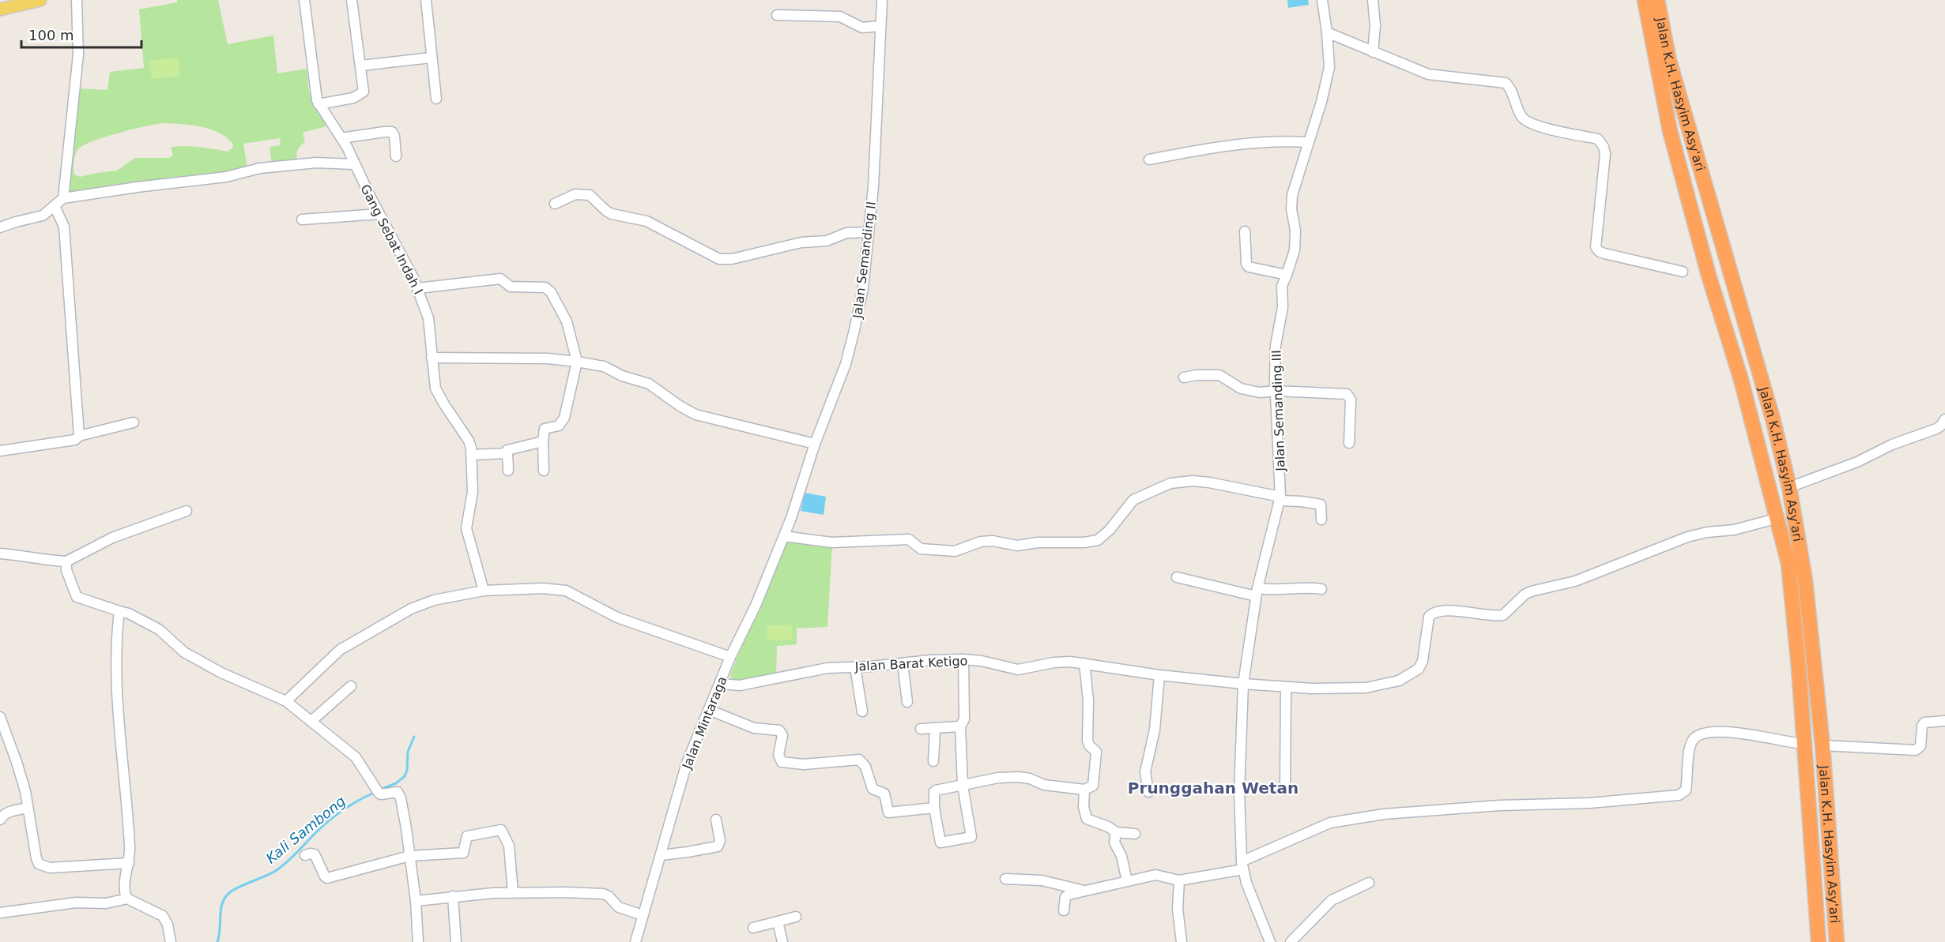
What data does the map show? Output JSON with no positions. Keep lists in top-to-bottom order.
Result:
{
  "streets": {
    "highway": ["Jalan K.H. Hasyim Asy'ari"],
    "street": [
      "Gang Sebat Indah I",
      "Jalan Semanding II",
      "Jalan Semanding III",
      "Jalan Barat Ketigo",
      "Jalan Mintaraga"
    ]
  },
  "crossings": [
    ["Jalan K.H. Hasyim Asy'ari", "Jalan Barat Ketigo"],
    ["Jalan Semanding II", "Jalan Mintaraga"],
    ["Jalan Semanding III", "Jalan Barat Ketigo"],
    ["Jalan Barat Ketigo", "Jalan Mintaraga"]
  ],
  "districts": ["Prunggahan Wetan"],
  "water": ["Kali Sambong"],
  "scale_bar": "100 m"
}
